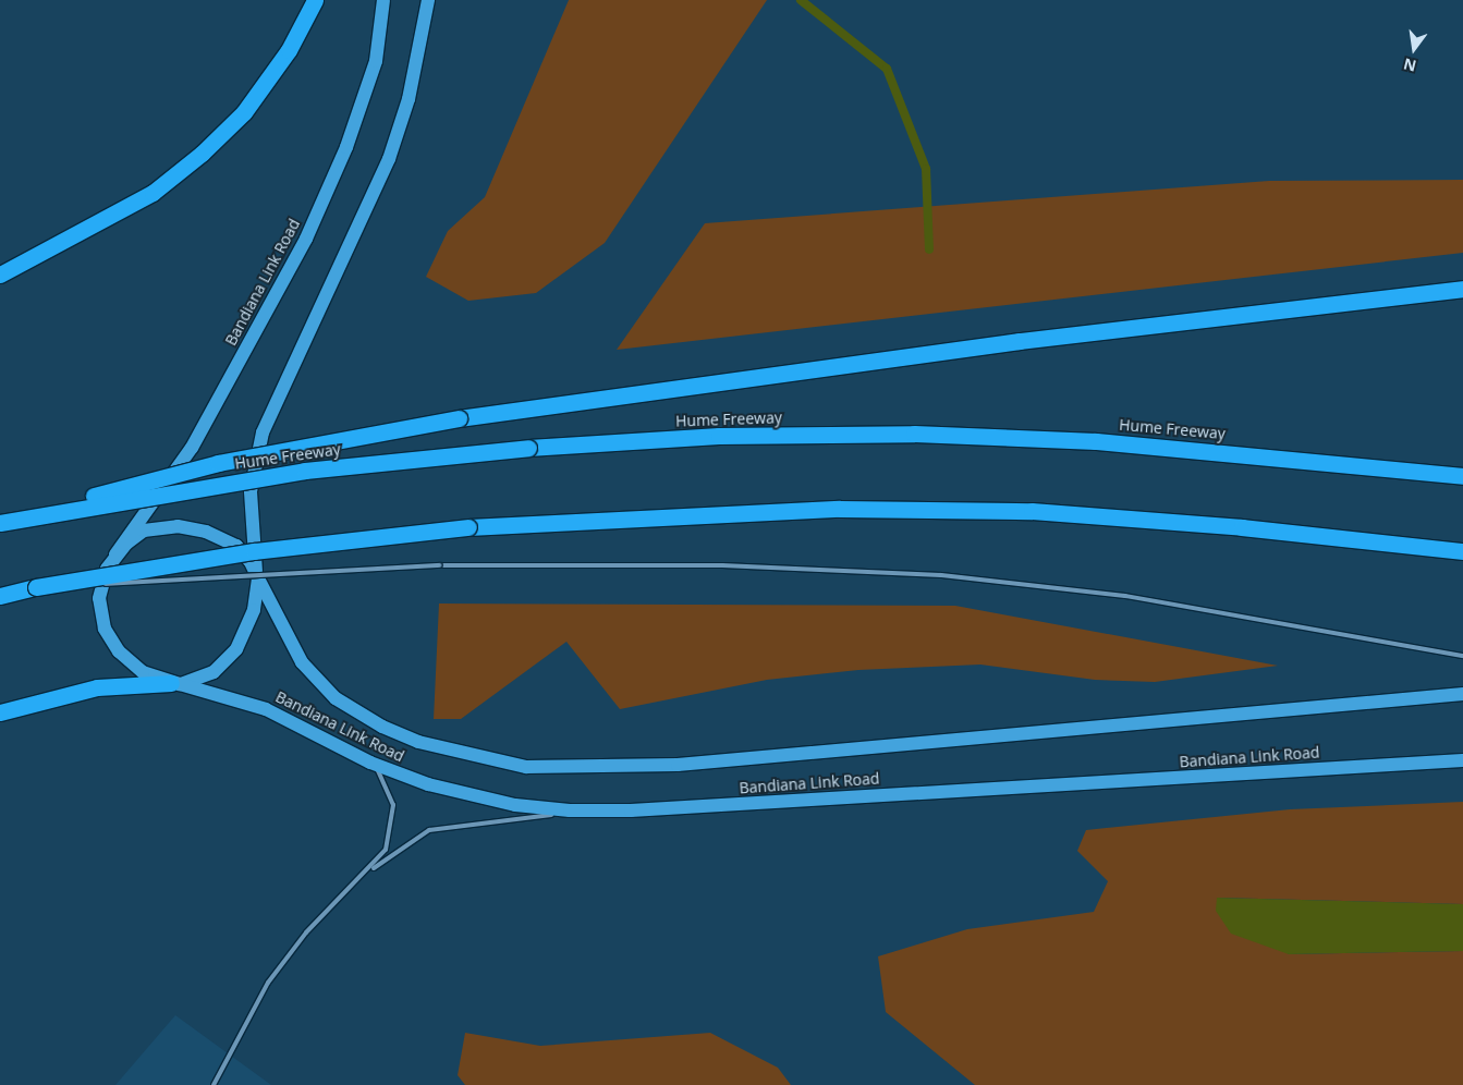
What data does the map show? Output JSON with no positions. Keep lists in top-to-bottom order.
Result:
{
  "streets": {
    "highway": ["Hume Freeway"],
    "main road": ["Bandiana Link Road"]
  },
  "north": "bottom"
}
